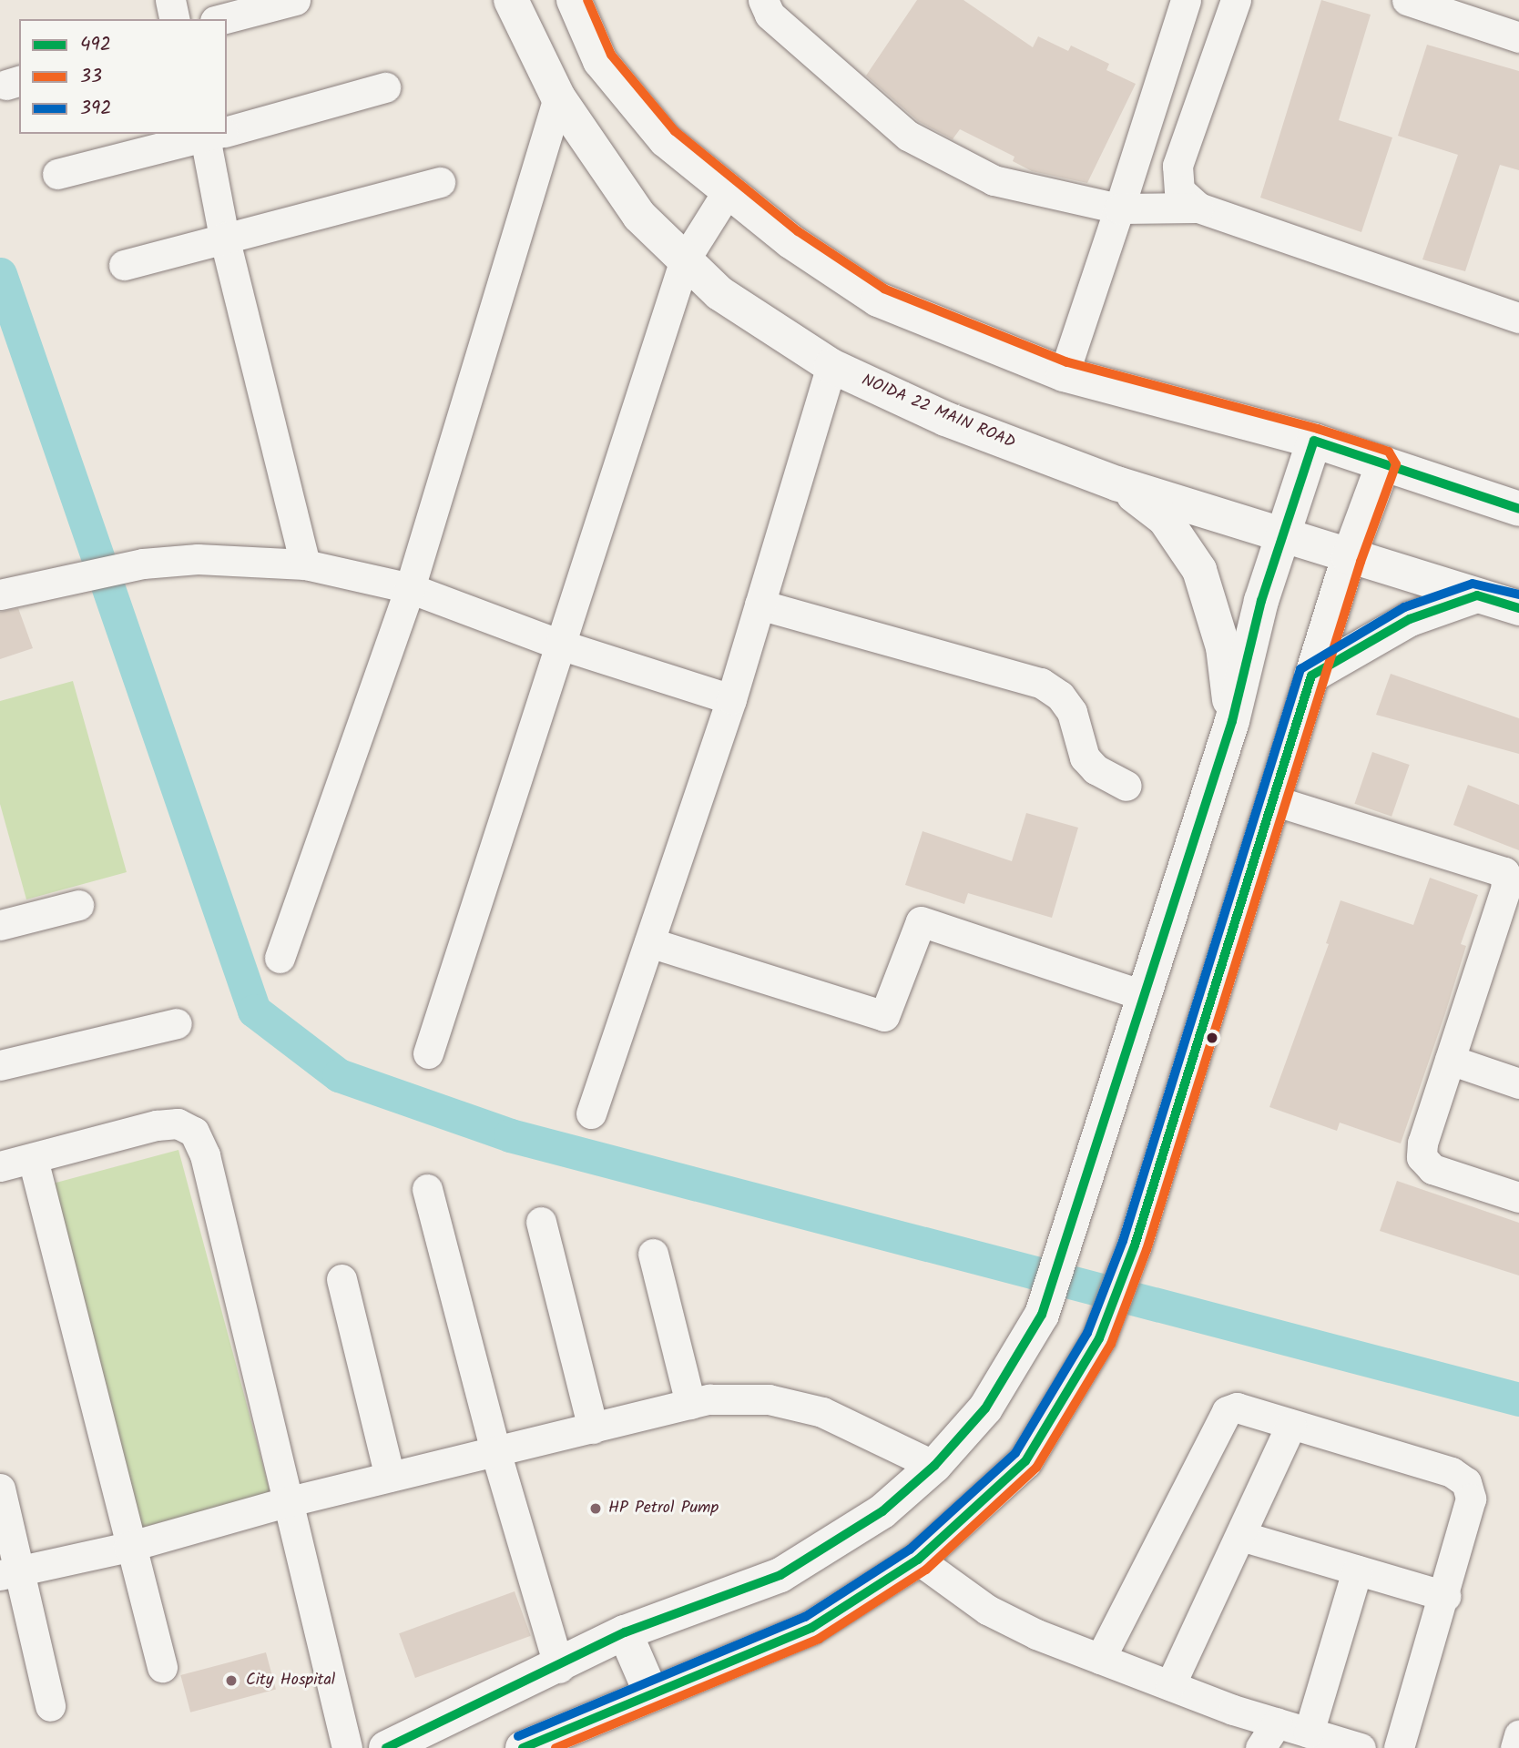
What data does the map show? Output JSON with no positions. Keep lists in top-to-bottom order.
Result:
{
  "streets": {
    "street": ["NOIDA 22 MAIN ROAD"]
  },
  "places": ["HP Petrol Pump", "City Hospital"],
  "lines": ["transit line 33", "transit line 492", "transit line 392"],
  "legend": ["492", "33", "392"]
}
